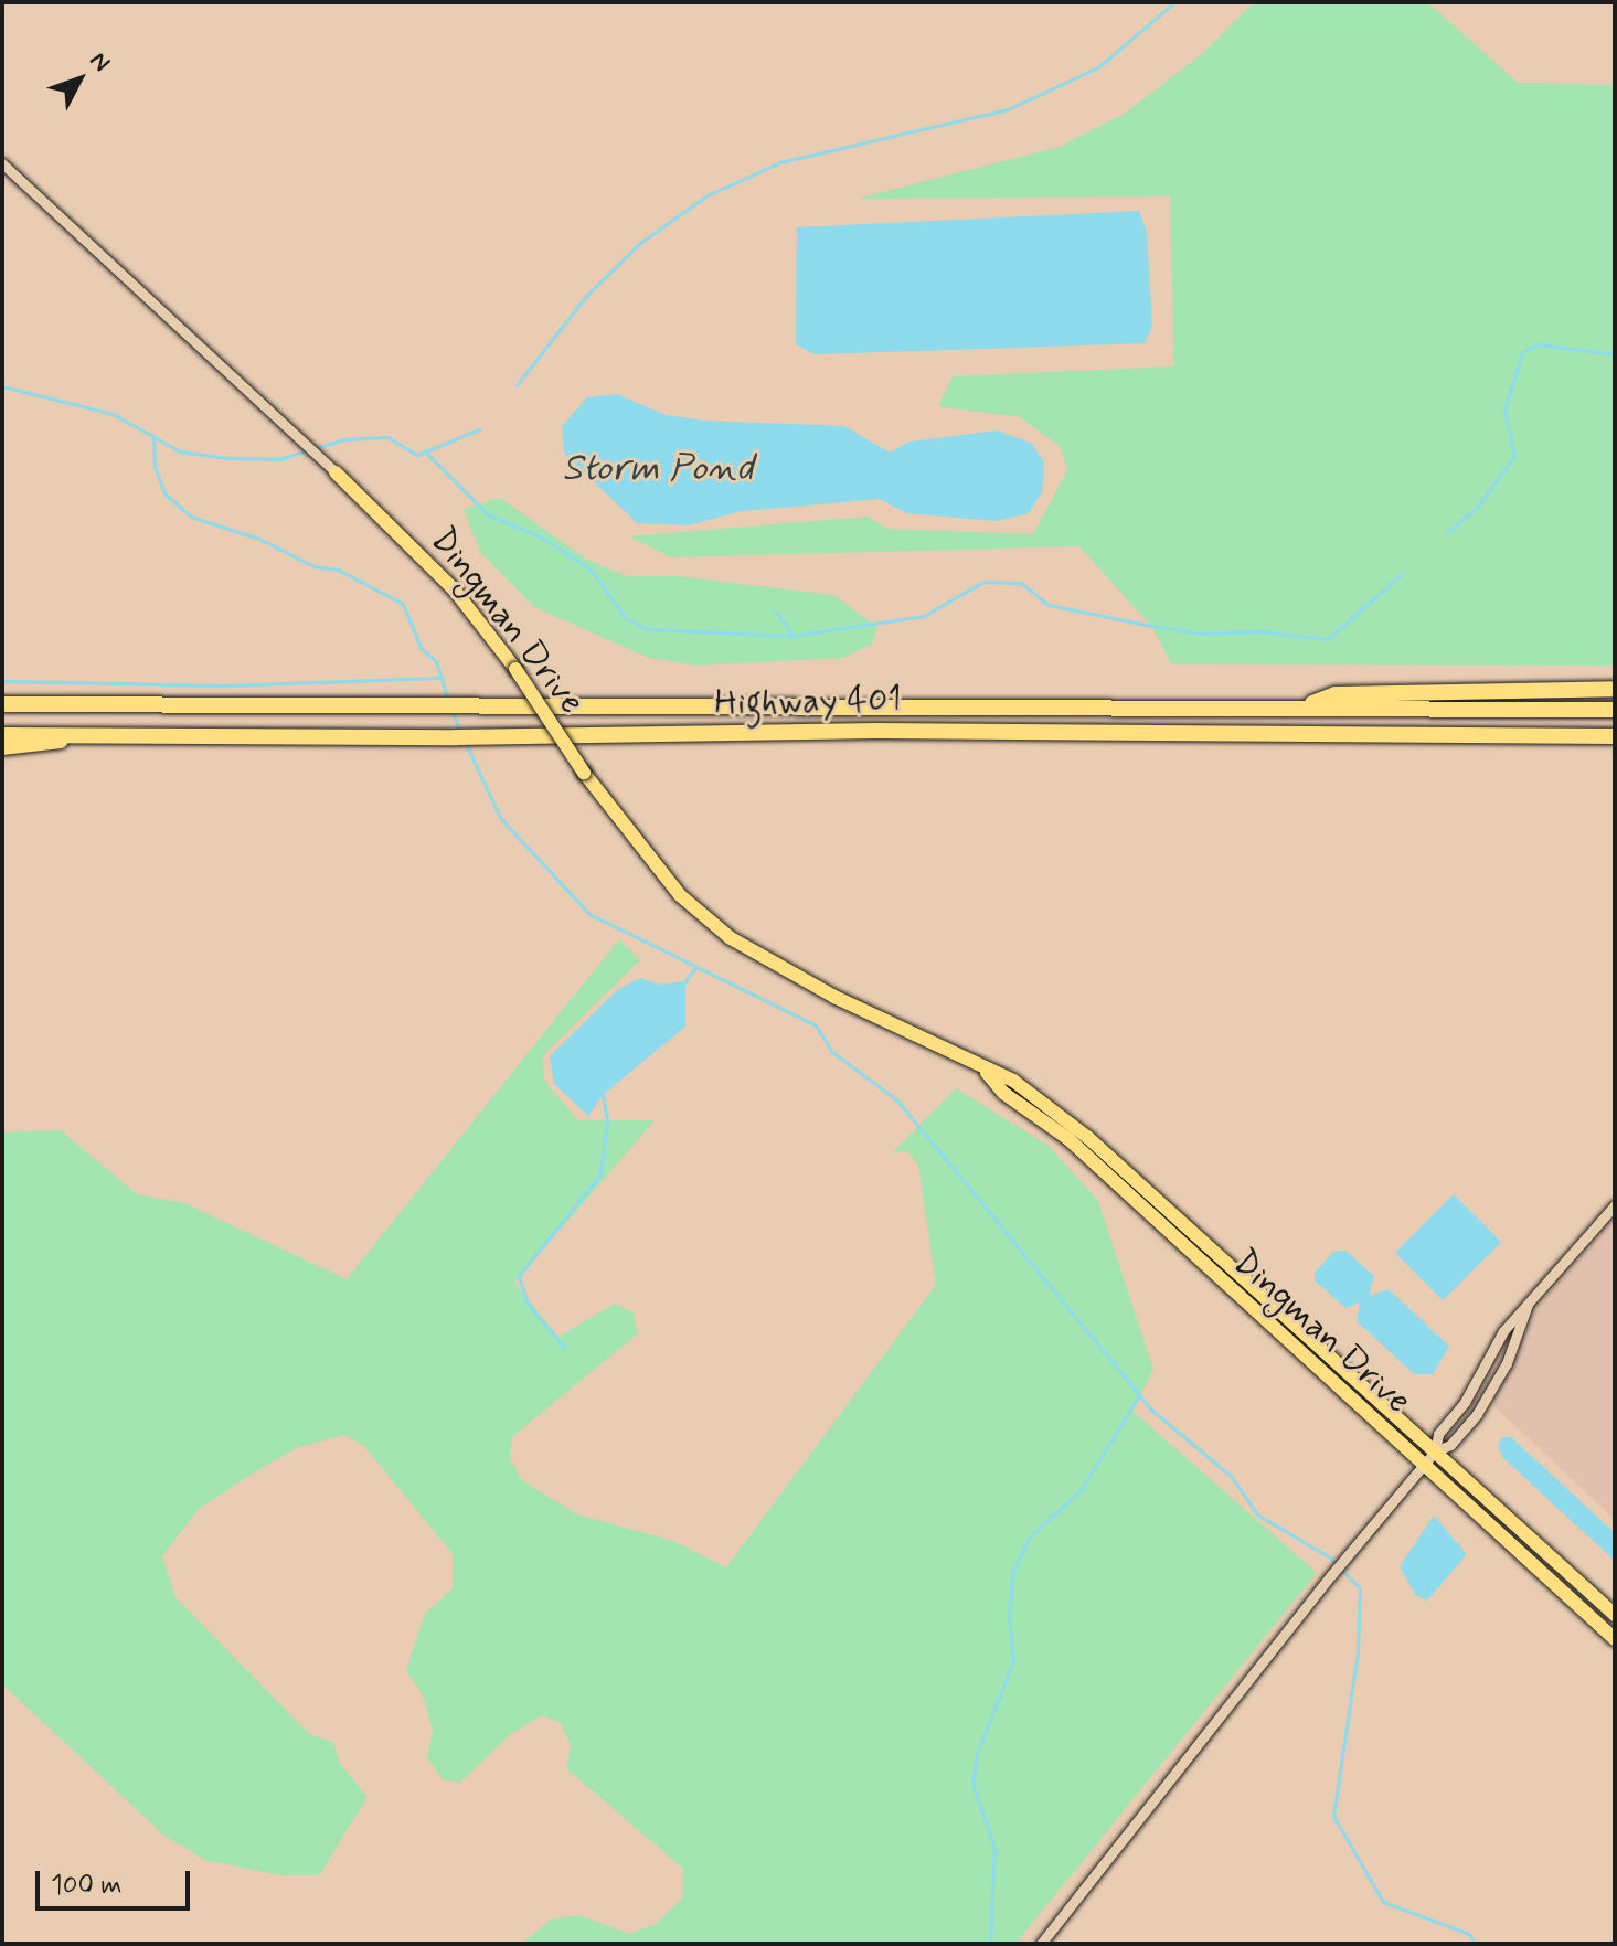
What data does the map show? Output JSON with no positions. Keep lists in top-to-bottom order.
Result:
{
  "streets": {
    "highway": ["Highway 401"],
    "main road": ["Dingman Drive"]
  },
  "water": ["Storm Pond"],
  "scale_bar": "100 m",
  "north": "top right"
}
